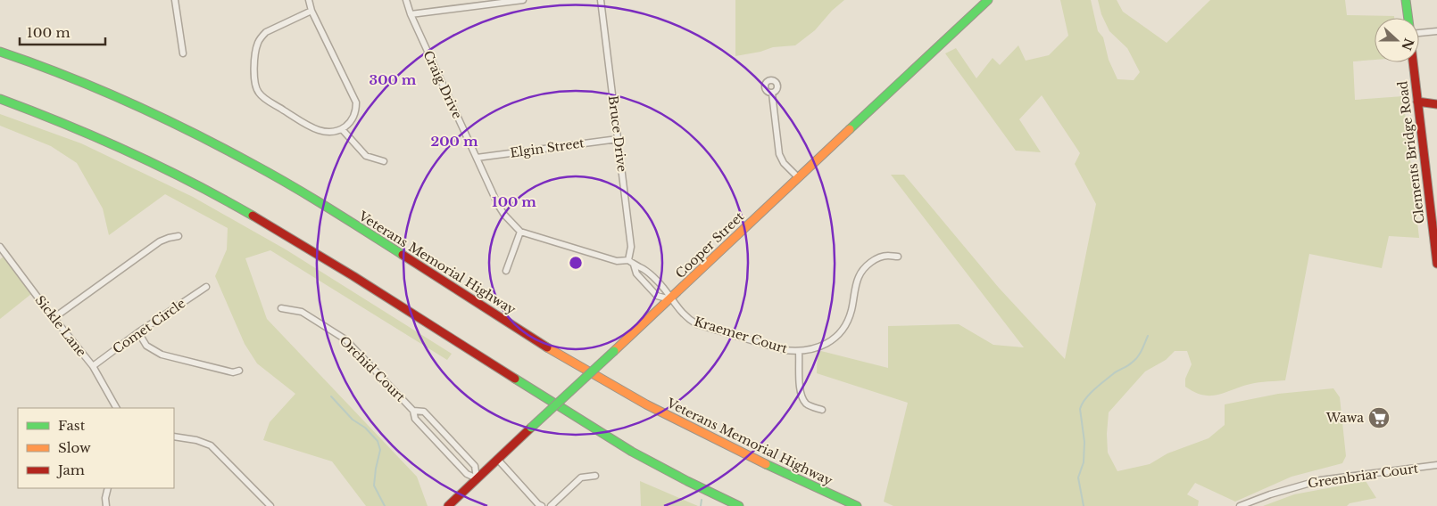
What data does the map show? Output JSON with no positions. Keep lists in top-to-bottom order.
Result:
{
  "streets": {
    "main road": ["Clements Bridge Road", "Cooper Street", "Veterans Memorial Highway"],
    "street": [
      "Craig Drive",
      "Bruce Drive",
      "Elgin Street",
      "Sickle Lane",
      "Comet Circle",
      "Kraemer Court",
      "Orchid Court",
      "Greenbriar Court"
    ]
  },
  "crossings": [
    ["Craig Drive", "Bruce Drive"],
    ["Craig Drive", "Elgin Street"],
    ["Bruce Drive", "Elgin Street"],
    ["Cooper Street", "Kraemer Court"],
    ["Cooper Street", "Orchid Court"],
    ["Sickle Lane", "Comet Circle"]
  ],
  "places": {
    "supermarket": ["Wawa"]
  },
  "legend": ["Fast", "Slow", "Jam"],
  "scale_bar": "100 m",
  "north": "right",
  "rings": ["300 m", "200 m", "100 m"]
}
